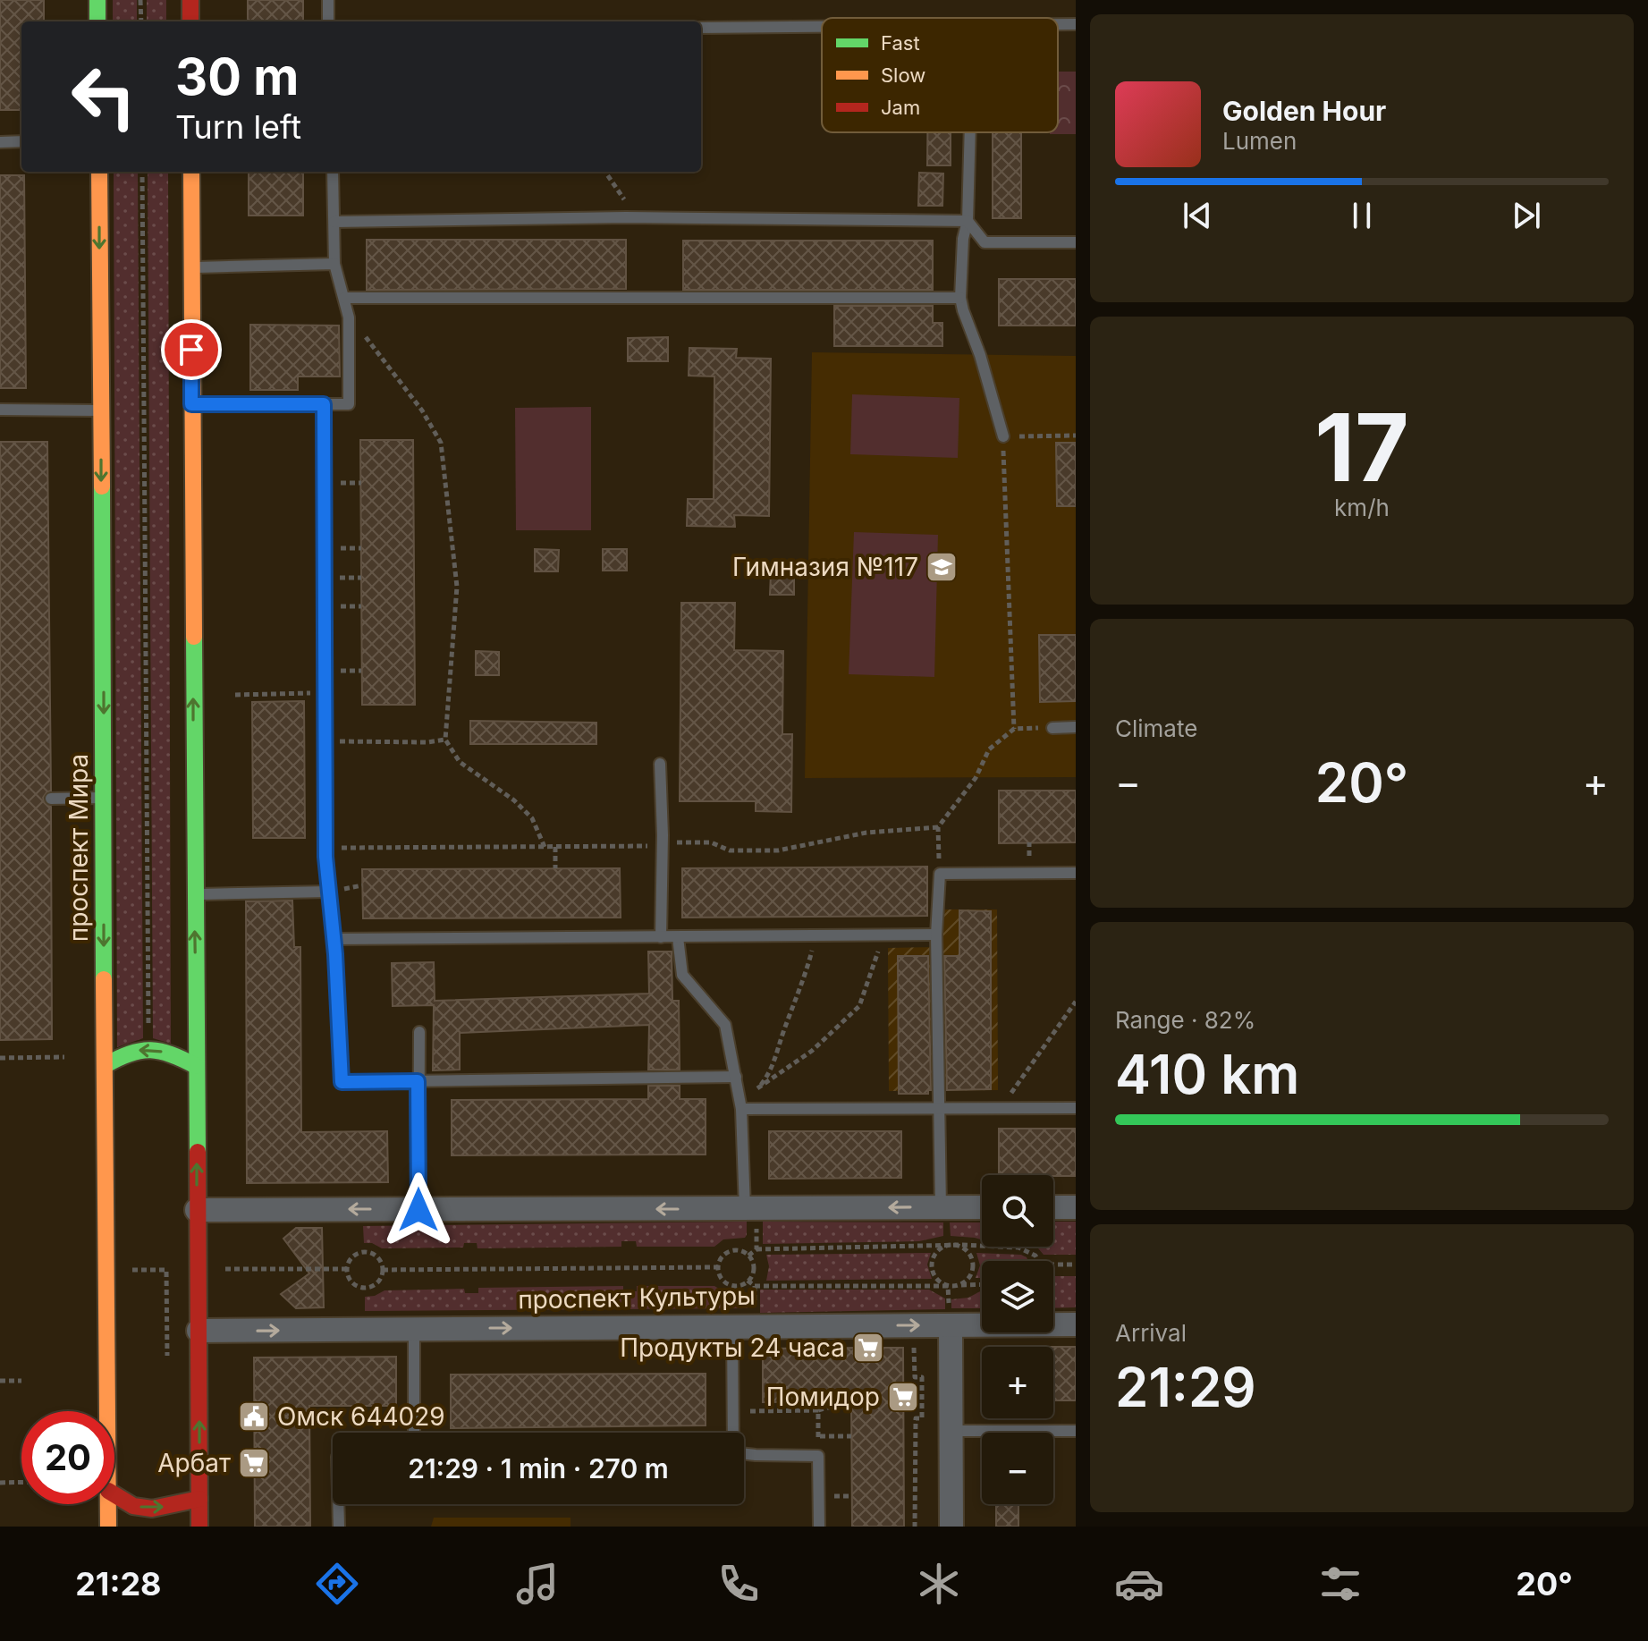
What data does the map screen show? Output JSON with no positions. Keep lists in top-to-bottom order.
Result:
{
  "streets": {
    "main road": ["проспект Мира"],
    "street": ["проспект Культуры"]
  },
  "places": {
    "school or university": ["Гимназия №117"],
    "supermarket": ["Продукты 24 часа", "Помидор", "Арбат"],
    "public building": ["Омск 644029"]
  },
  "legend": ["Fast", "Slow", "Jam"],
  "page": {
    "turn": ["30 m", "Turn left"],
    "song": ["Golden Hour", "Lumen"],
    "tile": [
      ["17", "km/h"],
      "Climate",
      ["Range · 82%", "410 km"],
      ["Arrival", "21:29"]
    ],
    "heat": ["−", "20°", "+"],
    "map_buttons": ["+", "−"],
    "limit": "20",
    "trip": "21:29 · 1 min · 270 m",
    "tabs": ["21:28", "20°"]
  }
}
